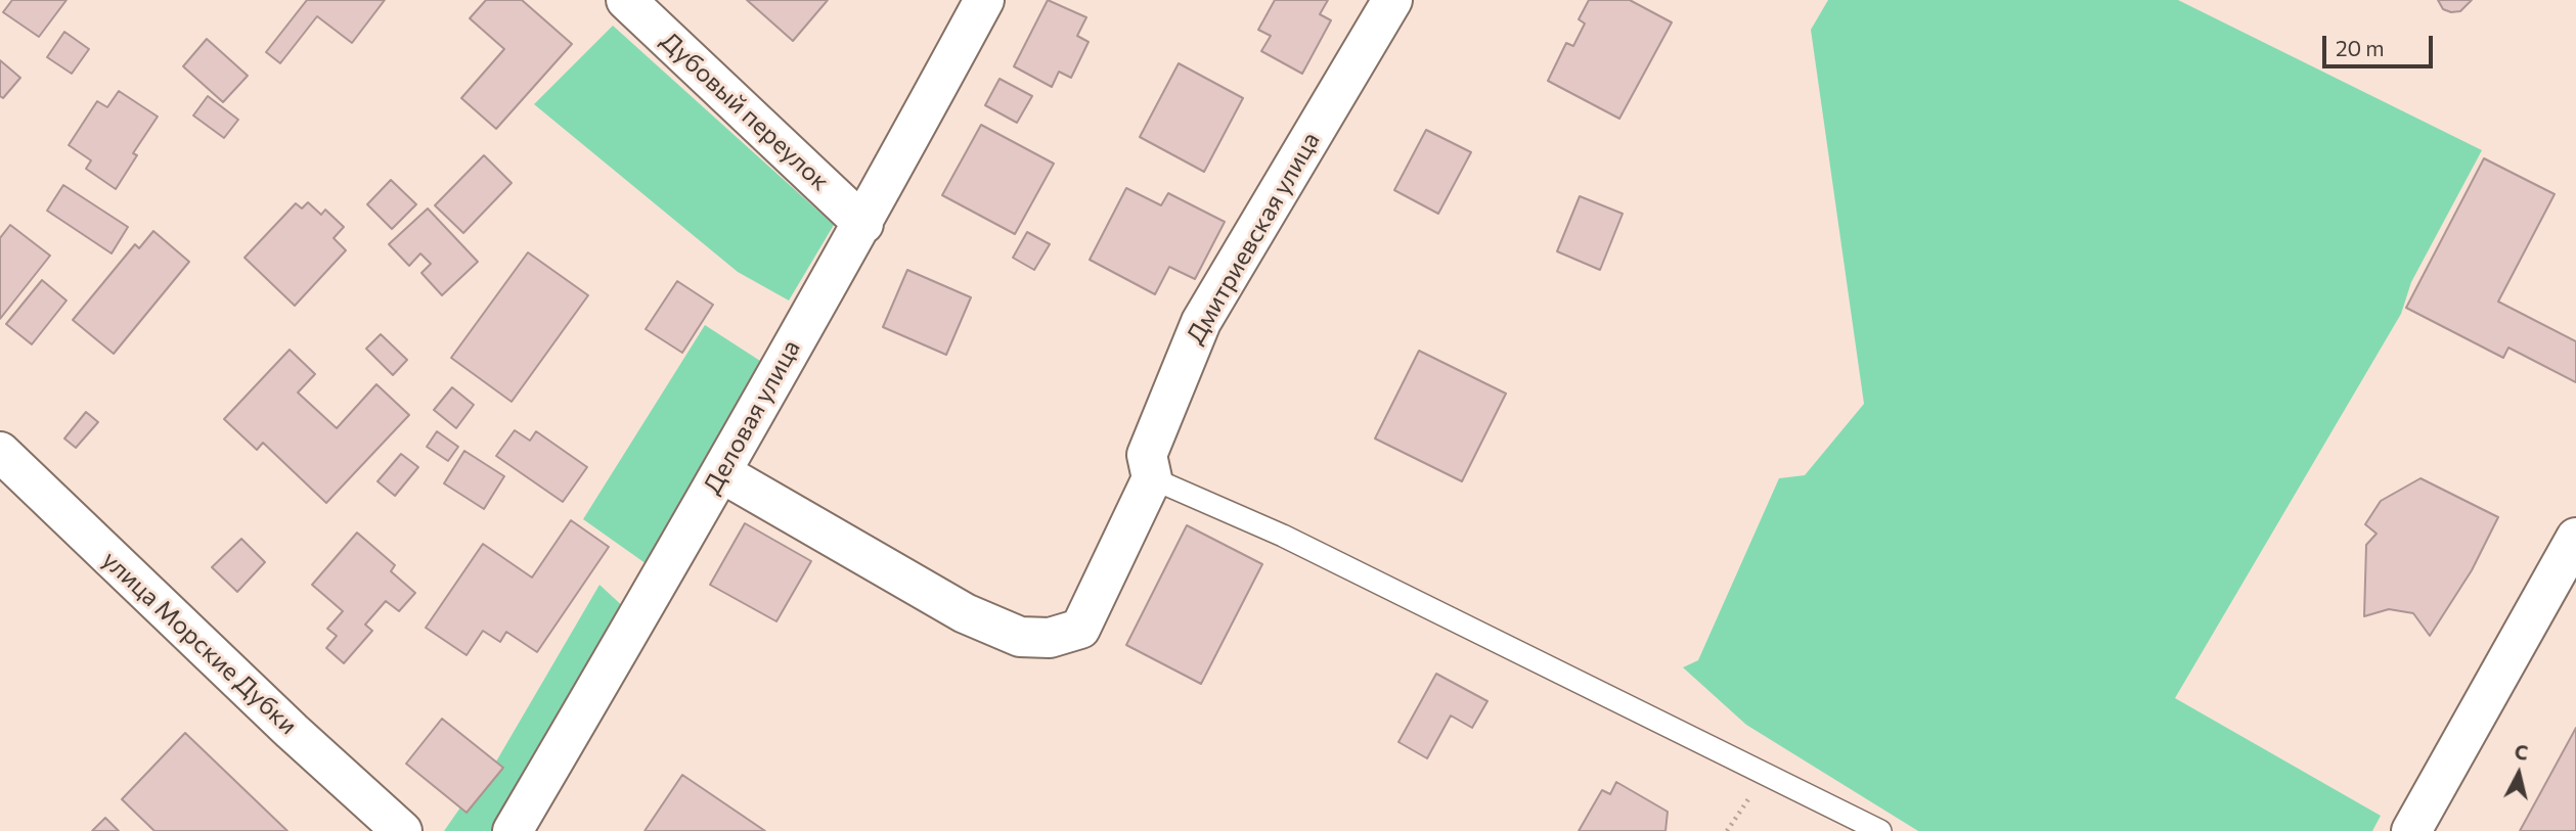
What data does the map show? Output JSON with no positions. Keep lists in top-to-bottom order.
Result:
{
  "streets": {
    "street": [
      "Дубовый переулок",
      "Дмитриевская улица",
      "Деловая улица",
      "улица Морские Дубки"
    ]
  },
  "crossings": [
    ["Дубовый переулок", "Деловая улица"],
    ["Дмитриевская улица", "Деловая улица"]
  ],
  "scale_bar": "20 m",
  "north": "top"
}
